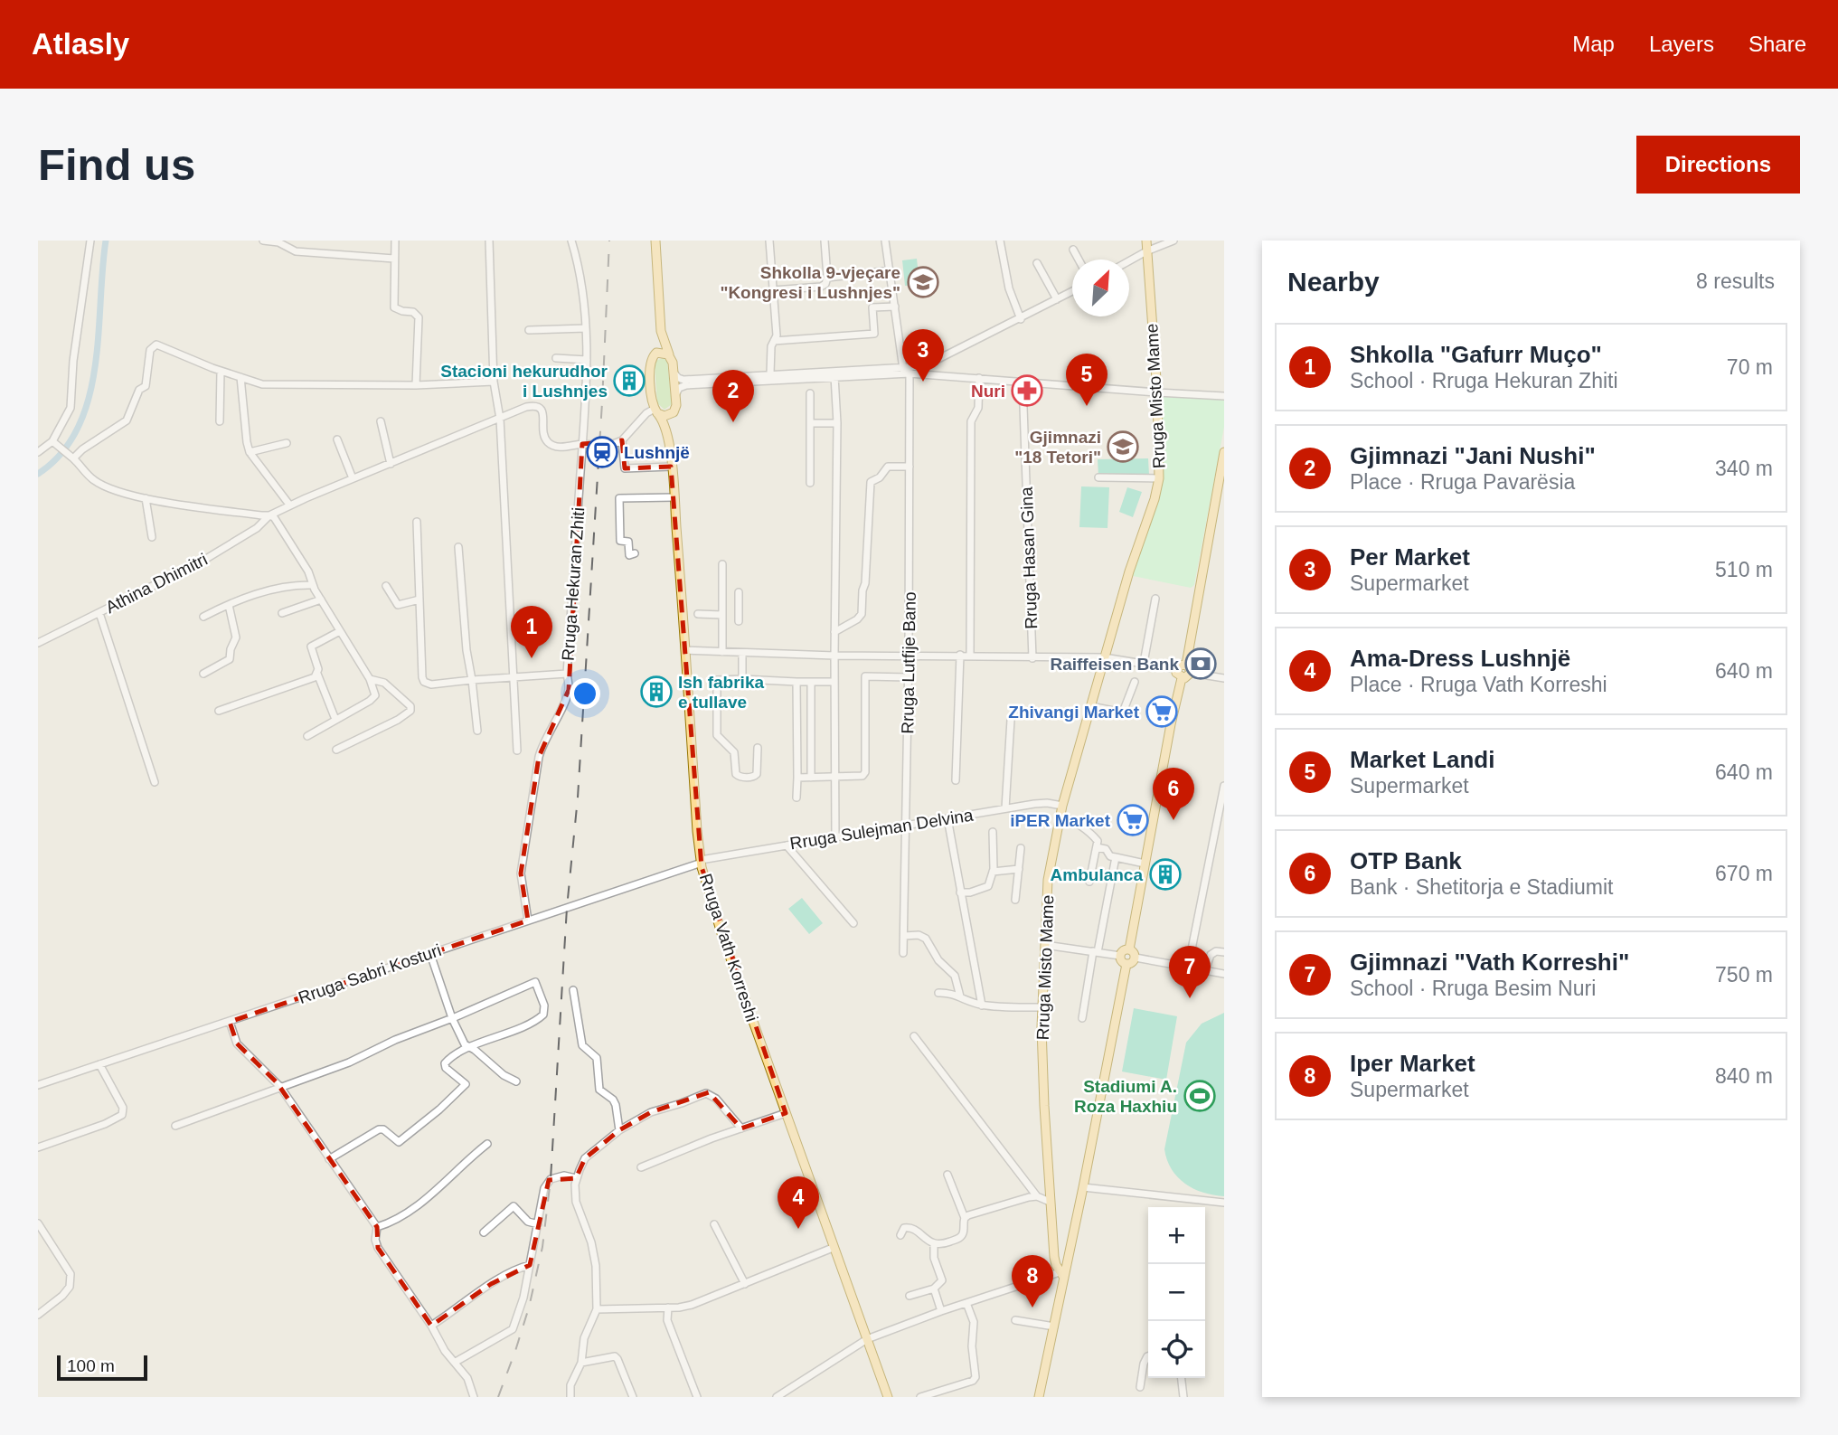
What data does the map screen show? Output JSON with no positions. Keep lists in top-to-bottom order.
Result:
{
  "streets": {
    "main road": ["Rruga Misto Mame", "Rruga Vath Korreshi"],
    "street": [
      "Rruga Hasan Gina",
      "Athina Dhimitri",
      "Rruga Hekuran Zhiti",
      "Rruga Lutfije Bano",
      "Rruga Sulejman Delvina",
      "Rruga Sabri Kosturi"
    ]
  },
  "crossings": [
    ["Rruga Misto Mame", "Rruga Sulejman Delvina"],
    ["Athina Dhimitri", "Rruga Hekuran Zhiti"],
    ["Rruga Hekuran Zhiti", "Rruga Sabri Kosturi"],
    ["Rruga Lutfije Bano", "Rruga Sulejman Delvina"],
    ["Rruga Sulejman Delvina", "Rruga Vath Korreshi"],
    ["Rruga Sulejman Delvina", "Rruga Sabri Kosturi"],
    ["Rruga Vath Korreshi", "Rruga Sabri Kosturi"]
  ],
  "places": {
    "school or university": ["Shkolla 9-vjeçare \"Kongresi i Lushnjes\"", "Gjimnazi \"18 Tetori\""],
    "building": ["Stacioni hekurudhor i Lushnjes", "Ish fabrika e tullave", "Ambulanca"],
    "pharmacy": ["Nuri"],
    "station": ["Lushnjë"],
    "bank": ["Raiffeisen Bank"],
    "supermarket": ["Zhivangi Market", "iPER Market"],
    "sports": ["Stadiumi A. Roza Haxhiu"]
  },
  "scale_bar": "100 m",
  "north": "top right",
  "page": {
    "header": "Atlasly",
    "nav": ["Map", "Layers", "Share"],
    "buttons": "Directions",
    "title": "Find us",
    "heading": ["Nearby", "8 results"],
    "list": [
      {
        "mark": "1",
        "name": "Shkolla \"Gafurr Muço\"",
        "note": "School · Rruga Hekuran Zhiti",
        "value": "70 m"
      },
      {
        "mark": "2",
        "name": "Gjimnazi \"Jani Nushi\"",
        "note": "Place · Rruga Pavarësia",
        "value": "340 m"
      },
      {
        "mark": "3",
        "name": "Per Market",
        "note": "Supermarket",
        "value": "510 m"
      },
      {
        "mark": "4",
        "name": "Ama-Dress Lushnjë",
        "note": "Place · Rruga Vath Korreshi",
        "value": "640 m"
      },
      {
        "mark": "5",
        "name": "Market Landi",
        "note": "Supermarket",
        "value": "640 m"
      },
      {
        "mark": "6",
        "name": "OTP Bank",
        "note": "Bank · Shetitorja e Stadiumit",
        "value": "670 m"
      },
      {
        "mark": "7",
        "name": "Gjimnazi \"Vath Korreshi\"",
        "note": "School · Rruga Besim Nuri",
        "value": "750 m"
      },
      {
        "mark": "8",
        "name": "Iper Market",
        "note": "Supermarket",
        "value": "840 m"
      }
    ],
    "pins": [
      "3",
      "5",
      "2",
      "1",
      "6",
      "7",
      "4",
      "8"
    ],
    "map_buttons": ["+", "−"],
    "scale": "100 m"
  }
}
